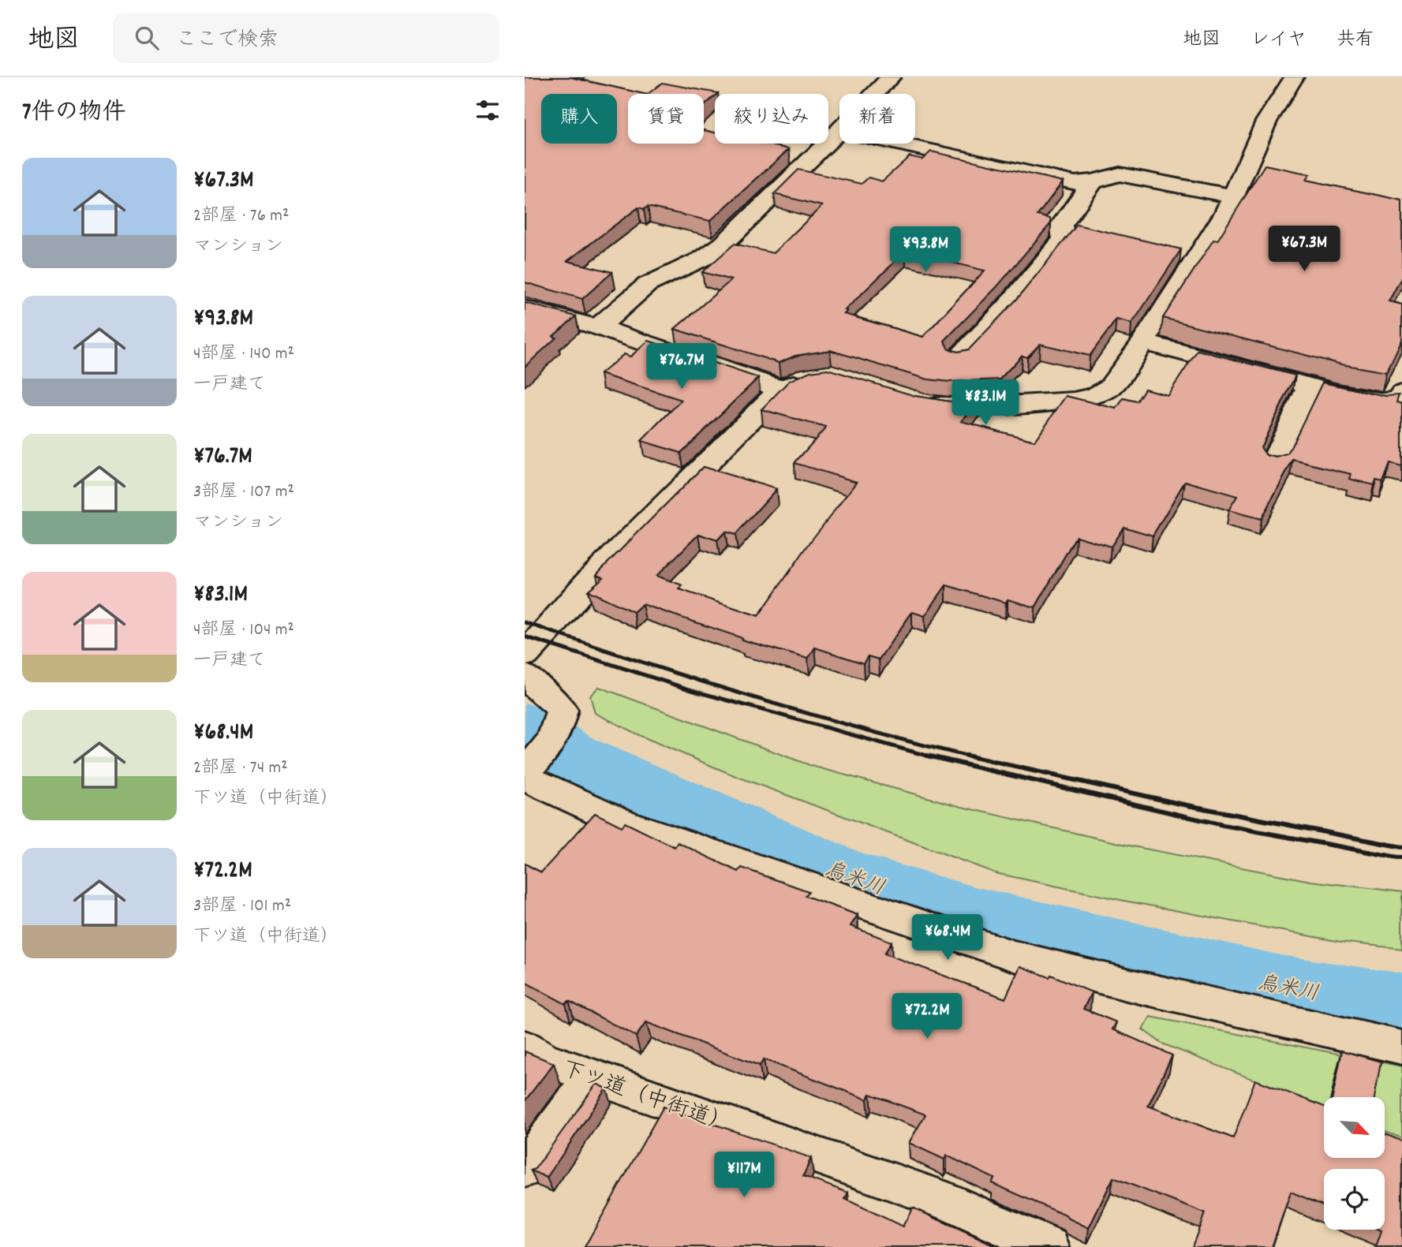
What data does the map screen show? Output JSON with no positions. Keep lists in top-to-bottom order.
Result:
{
  "streets": {
    "street": ["下ツ道（中街道）"]
  },
  "water": ["烏米川"],
  "north": "bottom right",
  "page": {
    "header": "地図",
    "search": "ここで検索",
    "nav": ["地図", "レイヤ", "共有"],
    "heading": "7件の物件",
    "chip": [
      "購入",
      "賃貸",
      "絞り込み",
      "新着"
    ],
    "list": [
      {
        "name": "¥67.3M",
        "note": "2部屋 · 76 m² · マンション"
      },
      {
        "name": "¥93.8M",
        "note": "4部屋 · 140 m² · 一戸建て"
      },
      {
        "name": "¥76.7M",
        "note": "3部屋 · 107 m² · マンション"
      },
      {
        "name": "¥83.1M",
        "note": "4部屋 · 104 m² · 一戸建て"
      },
      {
        "name": "¥68.4M",
        "note": "2部屋 · 74 m² · 下ツ道（中街道）"
      },
      {
        "name": "¥72.2M",
        "note": "3部屋 · 101 m² · 下ツ道（中街道）"
      }
    ],
    "price": [
      "¥67.3M",
      "¥93.8M",
      "¥76.7M",
      "¥83.1M",
      "¥68.4M",
      "¥72.2M",
      "¥117M"
    ]
  }
}
